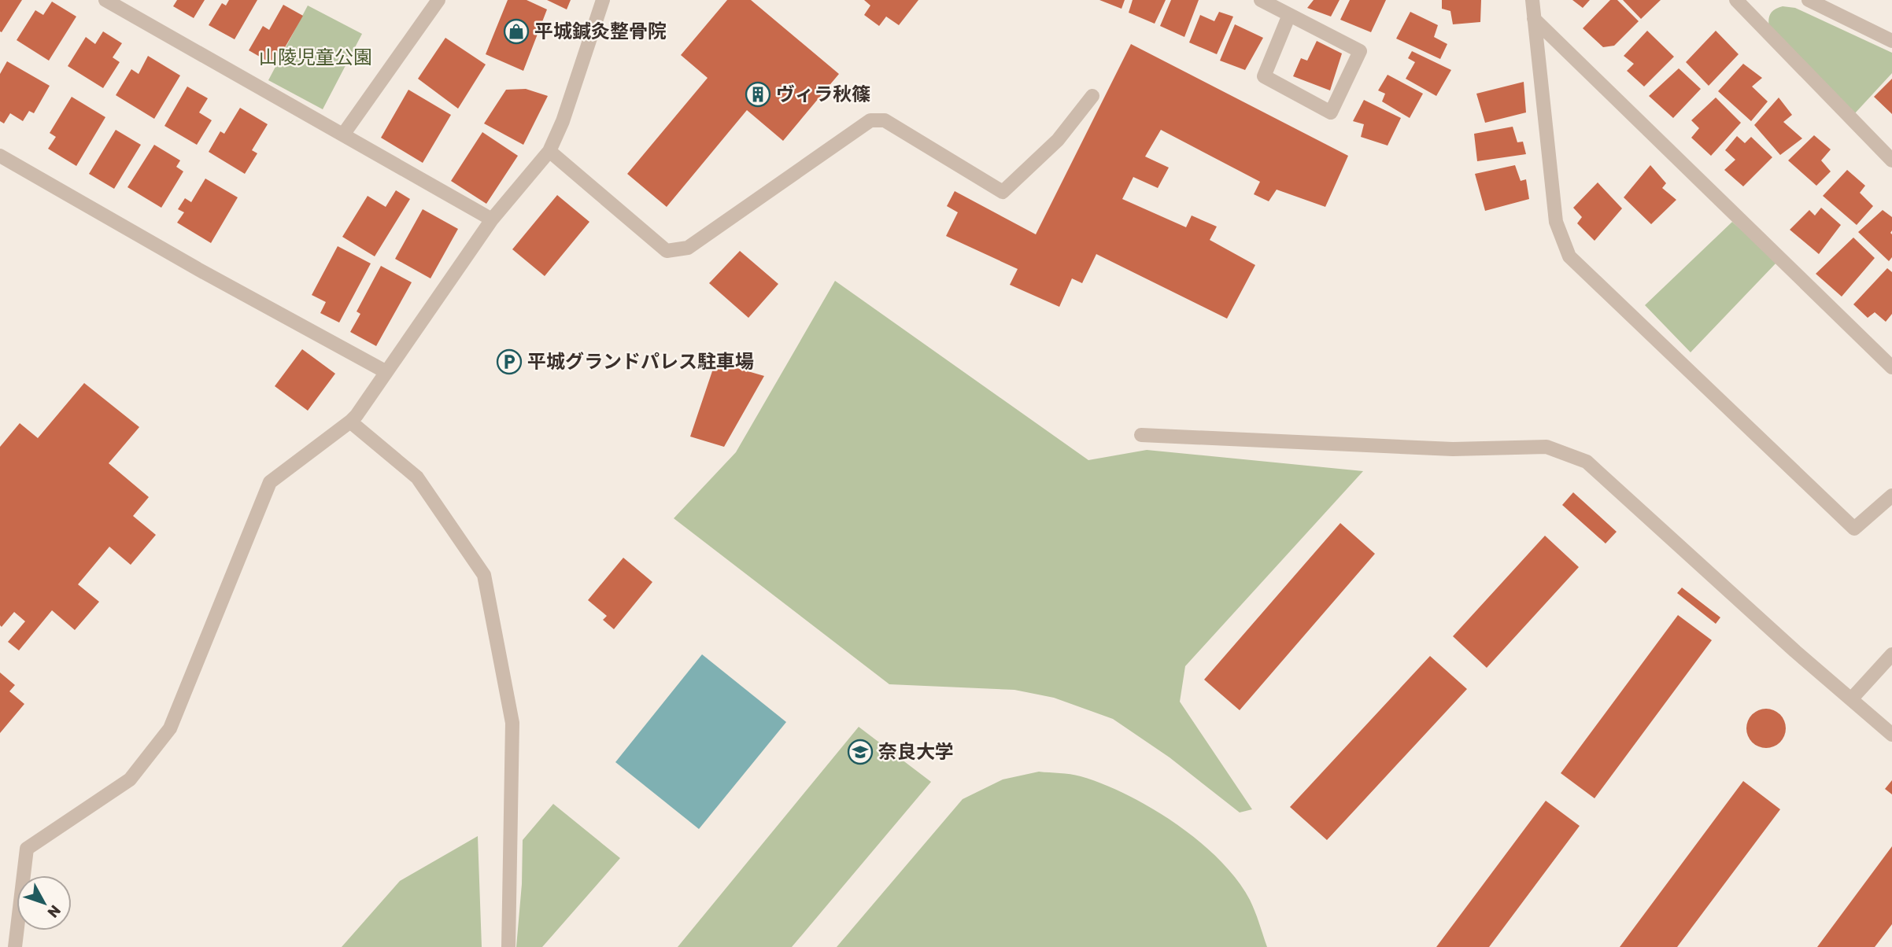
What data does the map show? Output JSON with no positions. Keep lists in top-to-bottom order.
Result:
{
  "parks": ["山陵児童公園"],
  "places": {
    "shop": ["平城鍼灸整骨院"],
    "building": ["ヴィラ秋篠"],
    "parking": ["平城グランドパレス駐車場"],
    "school or university": ["奈良大学"]
  },
  "north": "bottom right"
}
